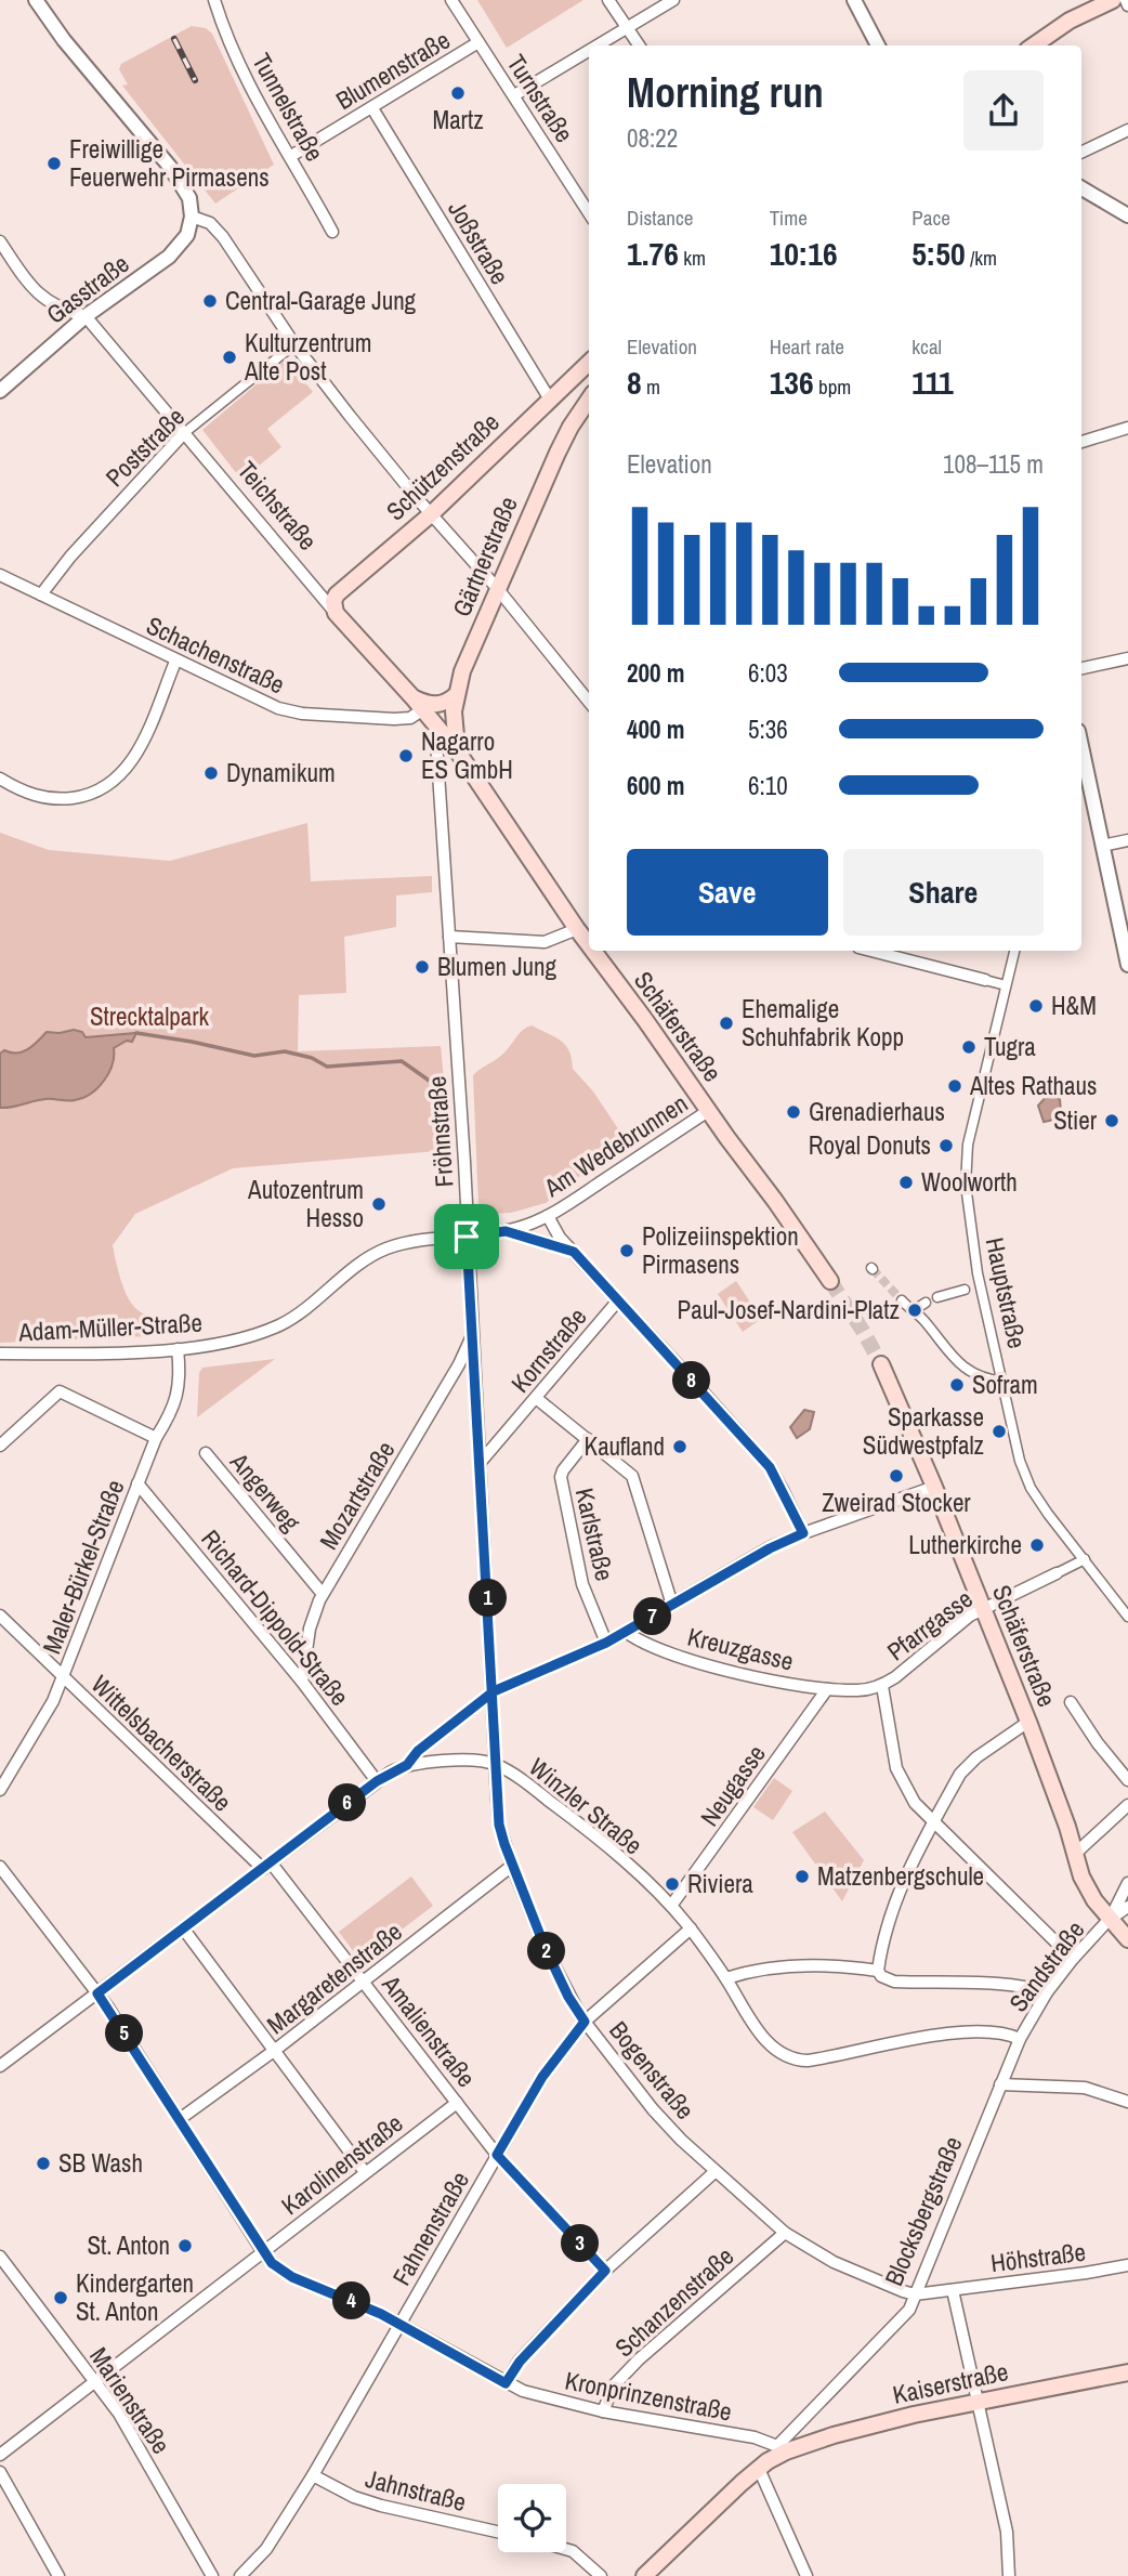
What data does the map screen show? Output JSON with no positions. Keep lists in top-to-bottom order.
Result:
{
  "streets": {
    "main road": [
      "Schützenstraße",
      "Teichstraße",
      "Gärtnerstraße",
      "Schäferstraße",
      "Blocksbergstraße",
      "Kaiserstraße"
    ],
    "street": [
      "Blumenstraße",
      "Turnstraße",
      "Tunnelstraße",
      "Joßstraße",
      "Gasstraße",
      "Poststraße",
      "Schachenstraße",
      "Fröhnstraße",
      "Am Wedebrunnen",
      "Hauptstraße",
      "Adam-Müller-Straße",
      "Kornstraße",
      "Angerweg",
      "Mozartstraße",
      "Karlstraße",
      "Maler-Bürkel-Straße",
      "Richard-Dippold-Straße",
      "Pfarrgasse",
      "Kreuzgasse",
      "Wittelsbacherstraße",
      "Neugasse",
      "Winzler Straße",
      "Sandstraße",
      "Margaretenstraße",
      "Amalienstraße",
      "Bogenstraße",
      "Karolinenstraße",
      "Fahnenstraße",
      "Höhstraße",
      "Schanzenstraße",
      "Kronprinzenstraße",
      "Marienstraße",
      "Jahnstraße"
    ]
  },
  "crossings": [
    ["Blumenstraße", "Turnstraße"],
    ["Blumenstraße", "Tunnelstraße"],
    ["Blumenstraße", "Joßstraße"],
    ["Joßstraße", "Schützenstraße"],
    ["Gasstraße", "Teichstraße"],
    ["Poststraße", "Teichstraße"],
    ["Poststraße", "Schachenstraße"],
    ["Schützenstraße", "Teichstraße"],
    ["Teichstraße", "Schachenstraße"],
    ["Teichstraße", "Schäferstraße"],
    ["Teichstraße", "Fröhnstraße"],
    ["Gärtnerstraße", "Schäferstraße"],
    ["Schäferstraße", "Fröhnstraße"],
    ["Schäferstraße", "Am Wedebrunnen"],
    ["Schäferstraße", "Pfarrgasse"],
    ["Schäferstraße", "Sandstraße"],
    ["Fröhnstraße", "Adam-Müller-Straße"],
    ["Fröhnstraße", "Kornstraße"],
    ["Fröhnstraße", "Mozartstraße"],
    ["Fröhnstraße", "Winzler Straße"],
    ["Fröhnstraße", "Bogenstraße"],
    ["Am Wedebrunnen", "Adam-Müller-Straße"],
    ["Hauptstraße", "Pfarrgasse"],
    ["Adam-Müller-Straße", "Maler-Bürkel-Straße"],
    ["Angerweg", "Mozartstraße"],
    ["Mozartstraße", "Richard-Dippold-Straße"],
    ["Maler-Bürkel-Straße", "Richard-Dippold-Straße"],
    ["Maler-Bürkel-Straße", "Wittelsbacherstraße"],
    ["Richard-Dippold-Straße", "Winzler Straße"],
    ["Pfarrgasse", "Kreuzgasse"],
    ["Kreuzgasse", "Neugasse"],
    ["Wittelsbacherstraße", "Winzler Straße"],
    ["Wittelsbacherstraße", "Amalienstraße"],
    ["Neugasse", "Winzler Straße"],
    ["Winzler Straße", "Sandstraße"],
    ["Winzler Straße", "Amalienstraße"],
    ["Winzler Straße", "Bogenstraße"],
    ["Winzler Straße", "Blocksbergstraße"],
    ["Winzler Straße", "Fahnenstraße"],
    ["Winzler Straße", "Kronprinzenstraße"],
    ["Sandstraße", "Blocksbergstraße"],
    ["Margaretenstraße", "Amalienstraße"],
    ["Margaretenstraße", "Bogenstraße"],
    ["Margaretenstraße", "Kronprinzenstraße"],
    ["Amalienstraße", "Karolinenstraße"],
    ["Amalienstraße", "Fahnenstraße"],
    ["Bogenstraße", "Blocksbergstraße"],
    ["Bogenstraße", "Fahnenstraße"],
    ["Bogenstraße", "Höhstraße"],
    ["Bogenstraße", "Schanzenstraße"],
    ["Karolinenstraße", "Kronprinzenstraße"],
    ["Karolinenstraße", "Marienstraße"],
    ["Blocksbergstraße", "Höhstraße"],
    ["Blocksbergstraße", "Kaiserstraße"],
    ["Blocksbergstraße", "Kronprinzenstraße"],
    ["Fahnenstraße", "Kronprinzenstraße"],
    ["Fahnenstraße", "Jahnstraße"],
    ["Schanzenstraße", "Kronprinzenstraße"],
    ["Kaiserstraße", "Kronprinzenstraße"]
  ],
  "parks": ["Strecktalpark"],
  "places": [
    "Martz",
    "Freiwillige Feuerwehr Pirmasens",
    "Central-Garage Jung",
    "Kulturzentrum Alte Post",
    "Nagarro ES GmbH",
    "Dynamikum",
    "Blumen Jung",
    "H&M",
    "Ehemalige Schuhfabrik Kopp",
    "Tugra",
    "Altes Rathaus",
    "Grenadierhaus",
    "Stier",
    "Royal Donuts",
    "Woolworth",
    "Autozentrum Hesso",
    "Polizeiinspektion Pirmasens",
    "Paul-Josef-Nardini-Platz",
    "Sofram",
    "Sparkasse Südwestpfalz",
    "Kaufland",
    "Zweirad Stocker",
    "Lutherkirche",
    "Matzenbergschule",
    "Riviera",
    "SB Wash",
    "St. Anton",
    "Kindergarten St. Anton"
  ],
  "page": {
    "heading": ["Morning run", "08:22"],
    "stats": [
      ["Distance", "1.76 km"],
      ["Time", "10:16"],
      ["Pace", "5:50 /km"],
      ["Elevation", "8 m"],
      ["Heart rate", "136 bpm"],
      ["kcal", "111"]
    ],
    "chart": ["Elevation", "108–115 m"],
    "list": [
      {
        "name": "200 m",
        "note": "6:03"
      },
      {
        "name": "400 m",
        "note": "5:36"
      },
      {
        "name": "600 m",
        "note": "6:10"
      }
    ],
    "buttons": ["Save", "Share"],
    "pins": [
      "8",
      "1",
      "7",
      "6",
      "2",
      "5",
      "3",
      "4"
    ]
  }
}
